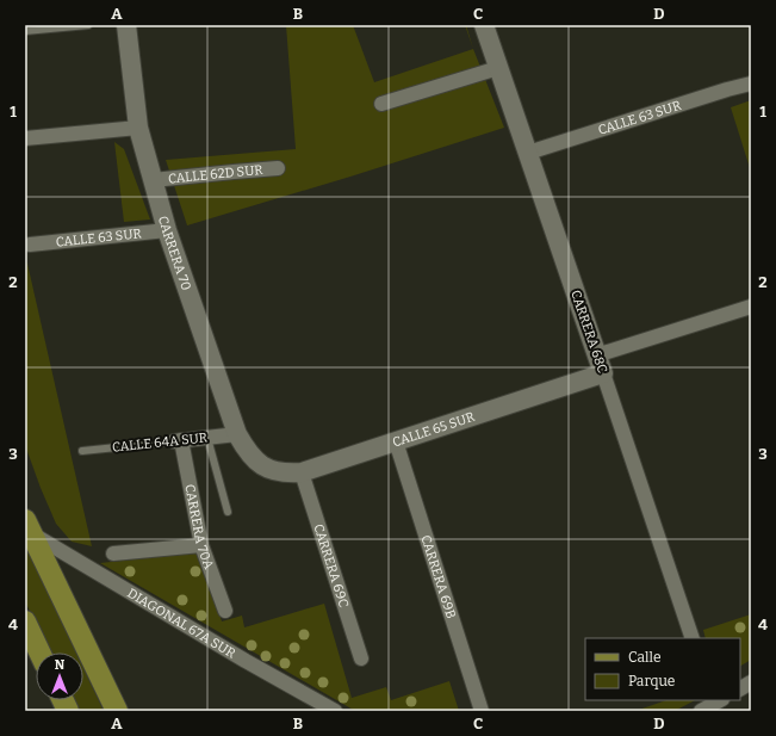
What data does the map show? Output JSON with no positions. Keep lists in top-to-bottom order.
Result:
{
  "streets": {
    "street": [
      "CALLE 63 SUR",
      "CALLE 62D SUR",
      "CARRERA 70",
      "CARRERA 68C",
      "CALLE 65 SUR",
      "CALLE 64A SUR",
      "CARRERA 70A",
      "CARRERA 69C",
      "CARRERA 69B",
      "DIAGONAL 67A SUR"
    ]
  },
  "crossings": [
    ["CALLE 63 SUR", "CARRERA 70"],
    ["CALLE 63 SUR", "CARRERA 68C"],
    ["CALLE 62D SUR", "CARRERA 70"],
    ["CARRERA 70", "CALLE 65 SUR"],
    ["CARRERA 70", "CALLE 64A SUR"],
    ["CARRERA 68C", "CALLE 65 SUR"],
    ["CALLE 65 SUR", "CARRERA 69C"],
    ["CALLE 65 SUR", "CARRERA 69B"],
    ["CALLE 64A SUR", "CARRERA 70A"]
  ],
  "legend": ["Calle", "Parque"],
  "north": "top",
  "grid": {
    "columns": [
      "A",
      "B",
      "C",
      "D"
    ],
    "rows": [
      "1",
      "2",
      "3",
      "4"
    ]
  }
}
